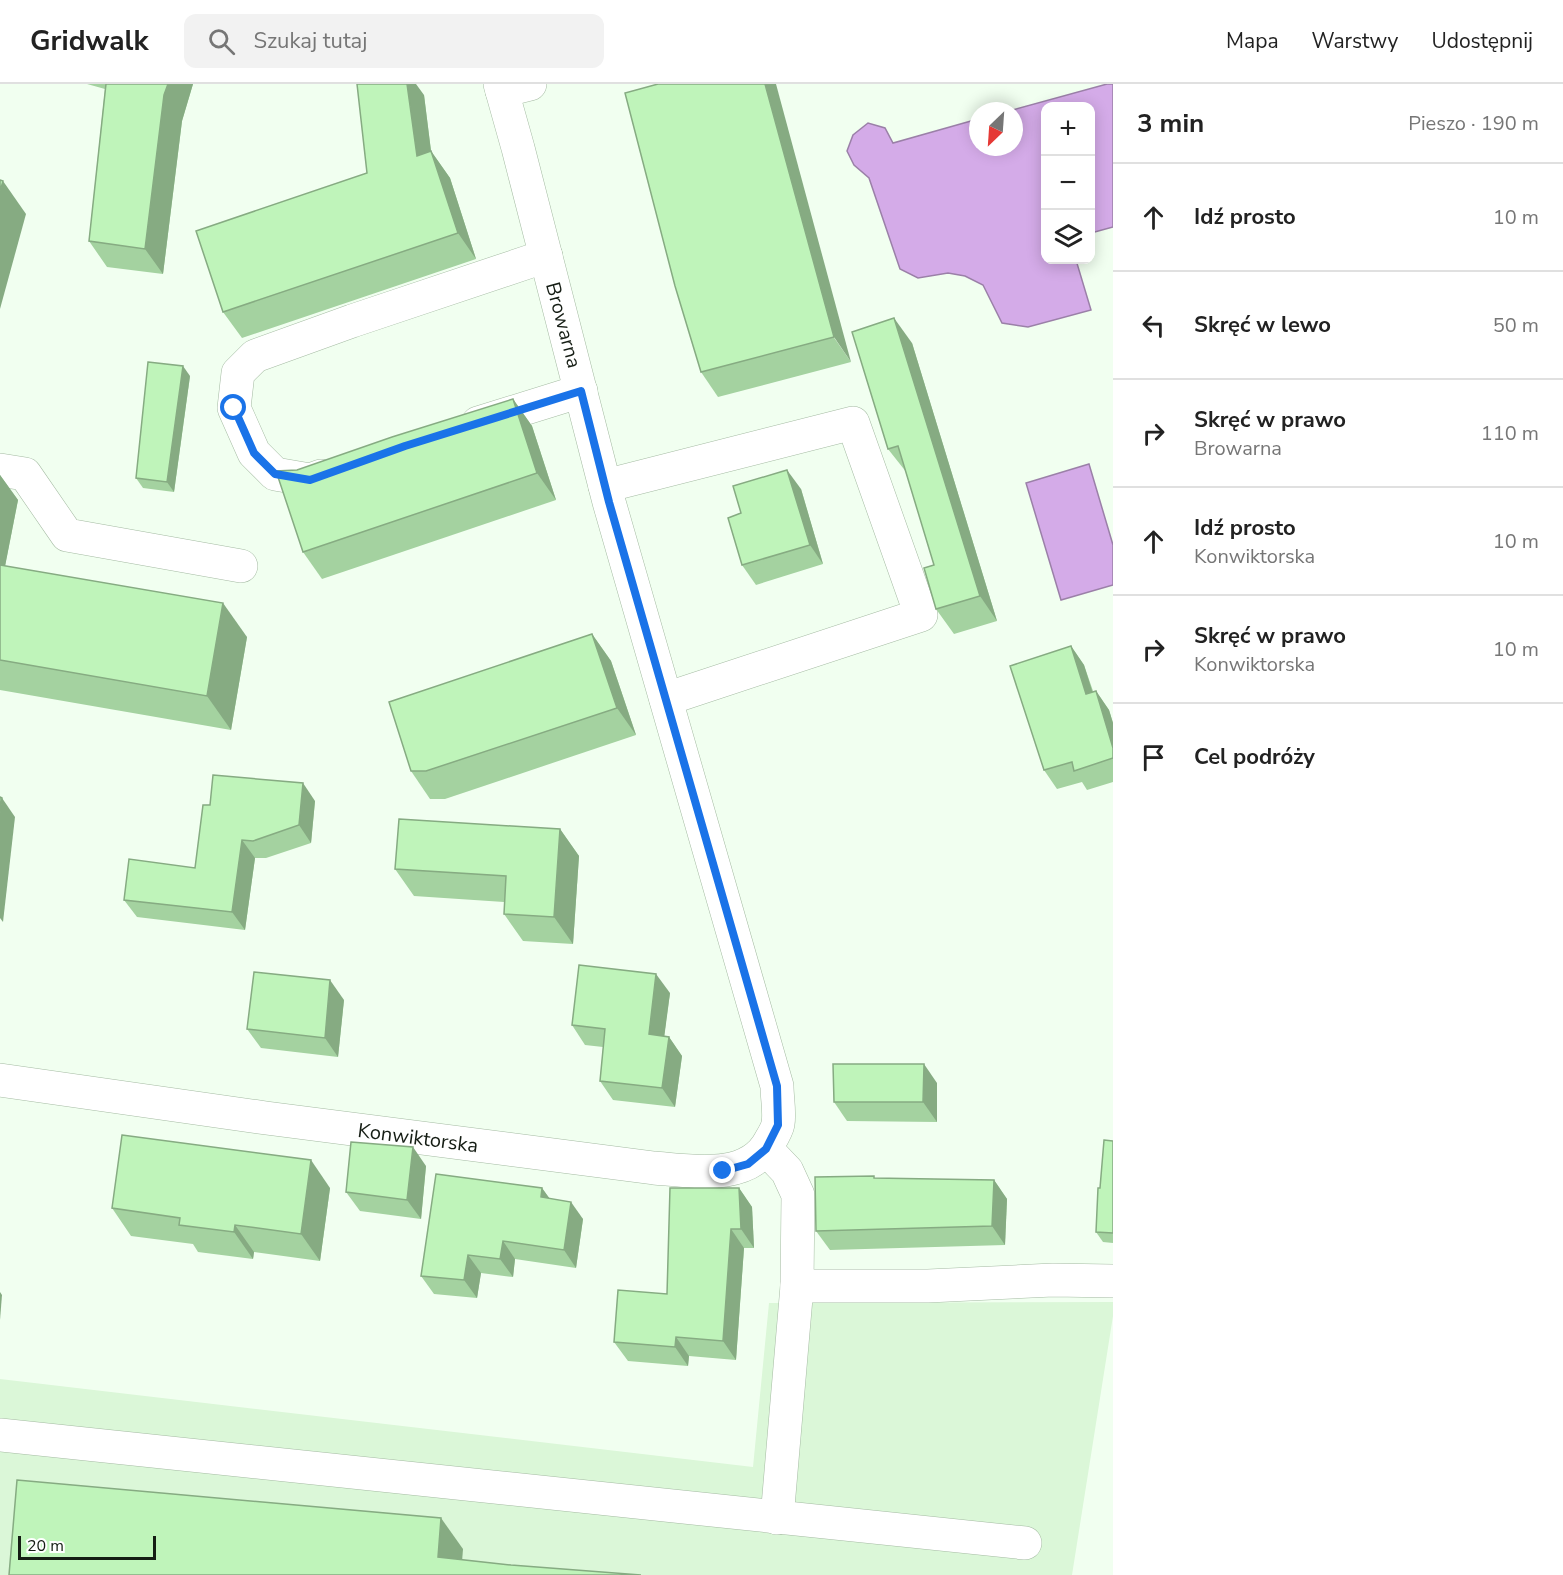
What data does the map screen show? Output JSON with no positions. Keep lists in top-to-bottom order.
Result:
{
  "streets": {
    "street": ["Browarna", "Konwiktorska"]
  },
  "crossings": [
    ["Browarna", "Konwiktorska"]
  ],
  "scale_bar": "20 m",
  "north": "bottom left",
  "page": {
    "header": "Gridwalk",
    "search": "Szukaj tutaj",
    "nav": ["Mapa", "Warstwy", "Udostępnij"],
    "heading": ["3 min", "Pieszo · 190 m"],
    "map_buttons": ["+", "−"],
    "list": [
      ["Idź prosto", "10 m"],
      ["Skręć w lewo", "50 m"],
      ["Skręć w prawo", "Browarna", "110 m"],
      ["Idź prosto", "Konwiktorska", "10 m"],
      ["Skręć w prawo", "Konwiktorska", "10 m"],
      "Cel podróży"
    ],
    "scale": "20 m"
  }
}
